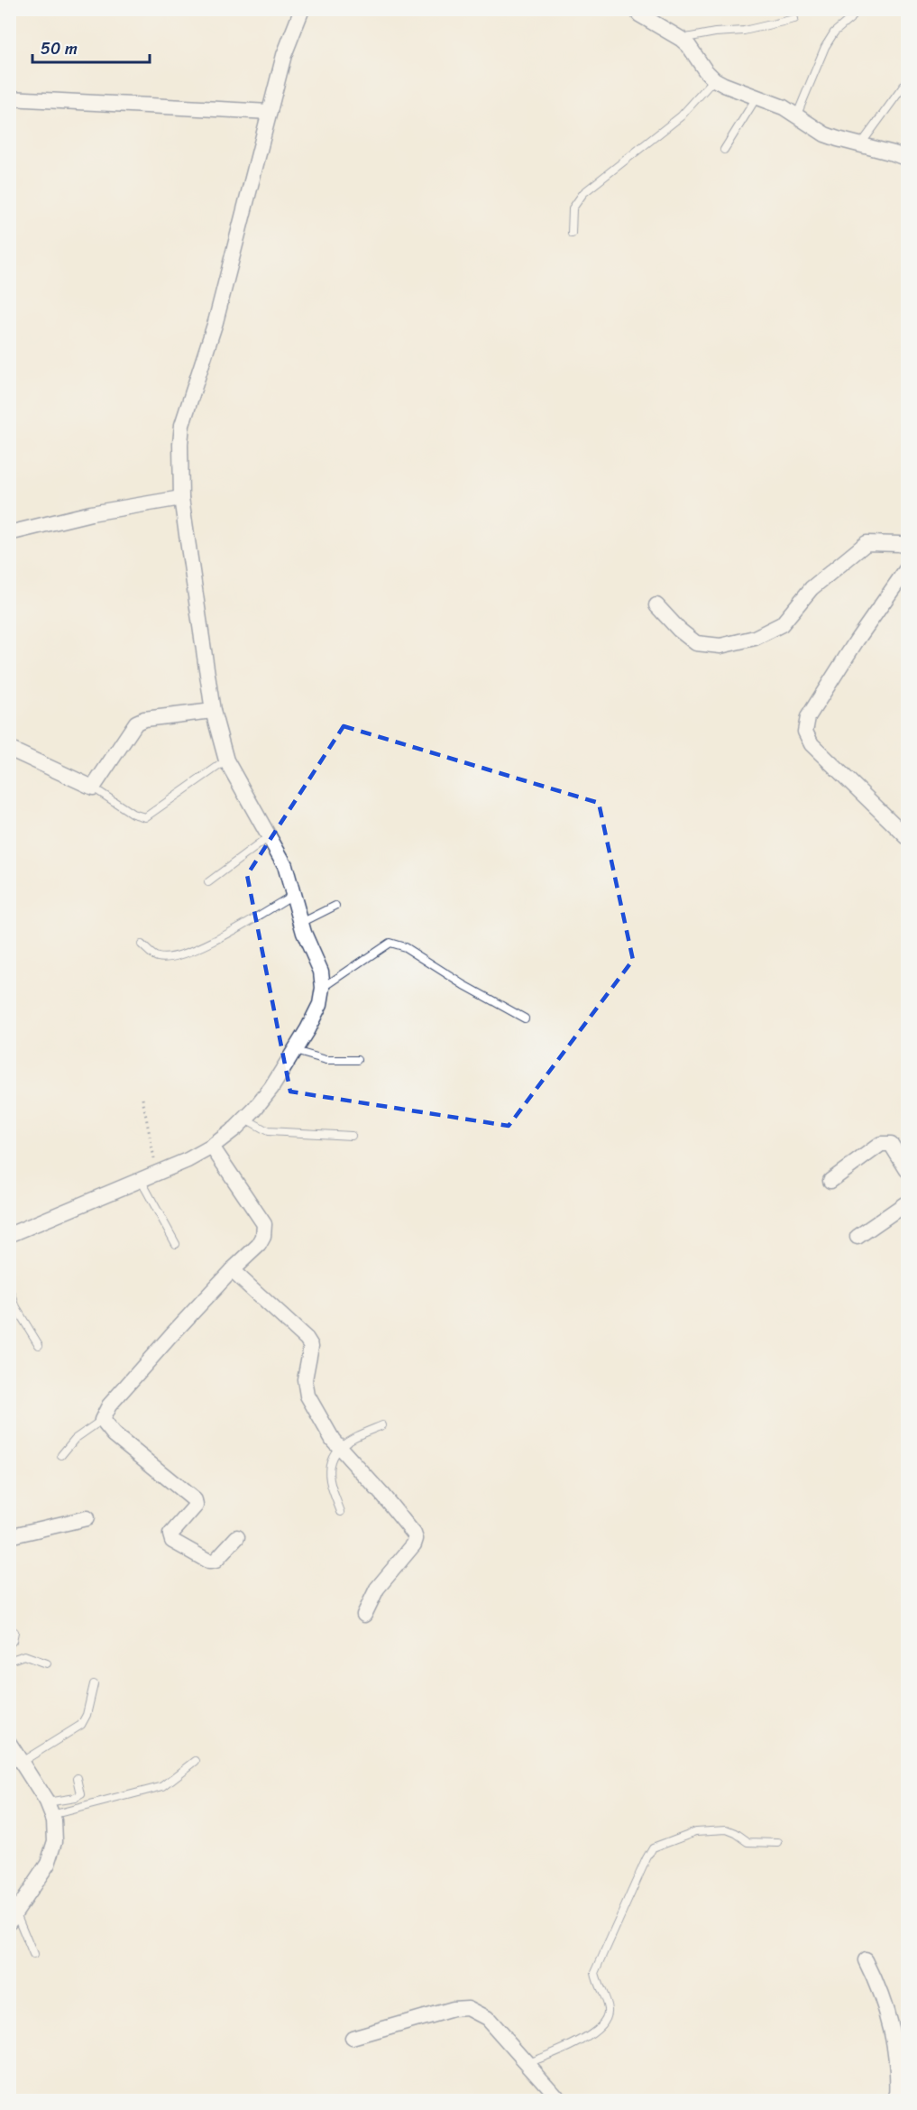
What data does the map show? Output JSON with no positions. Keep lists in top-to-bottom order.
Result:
{
  "scale_bar": "50 m"
}
